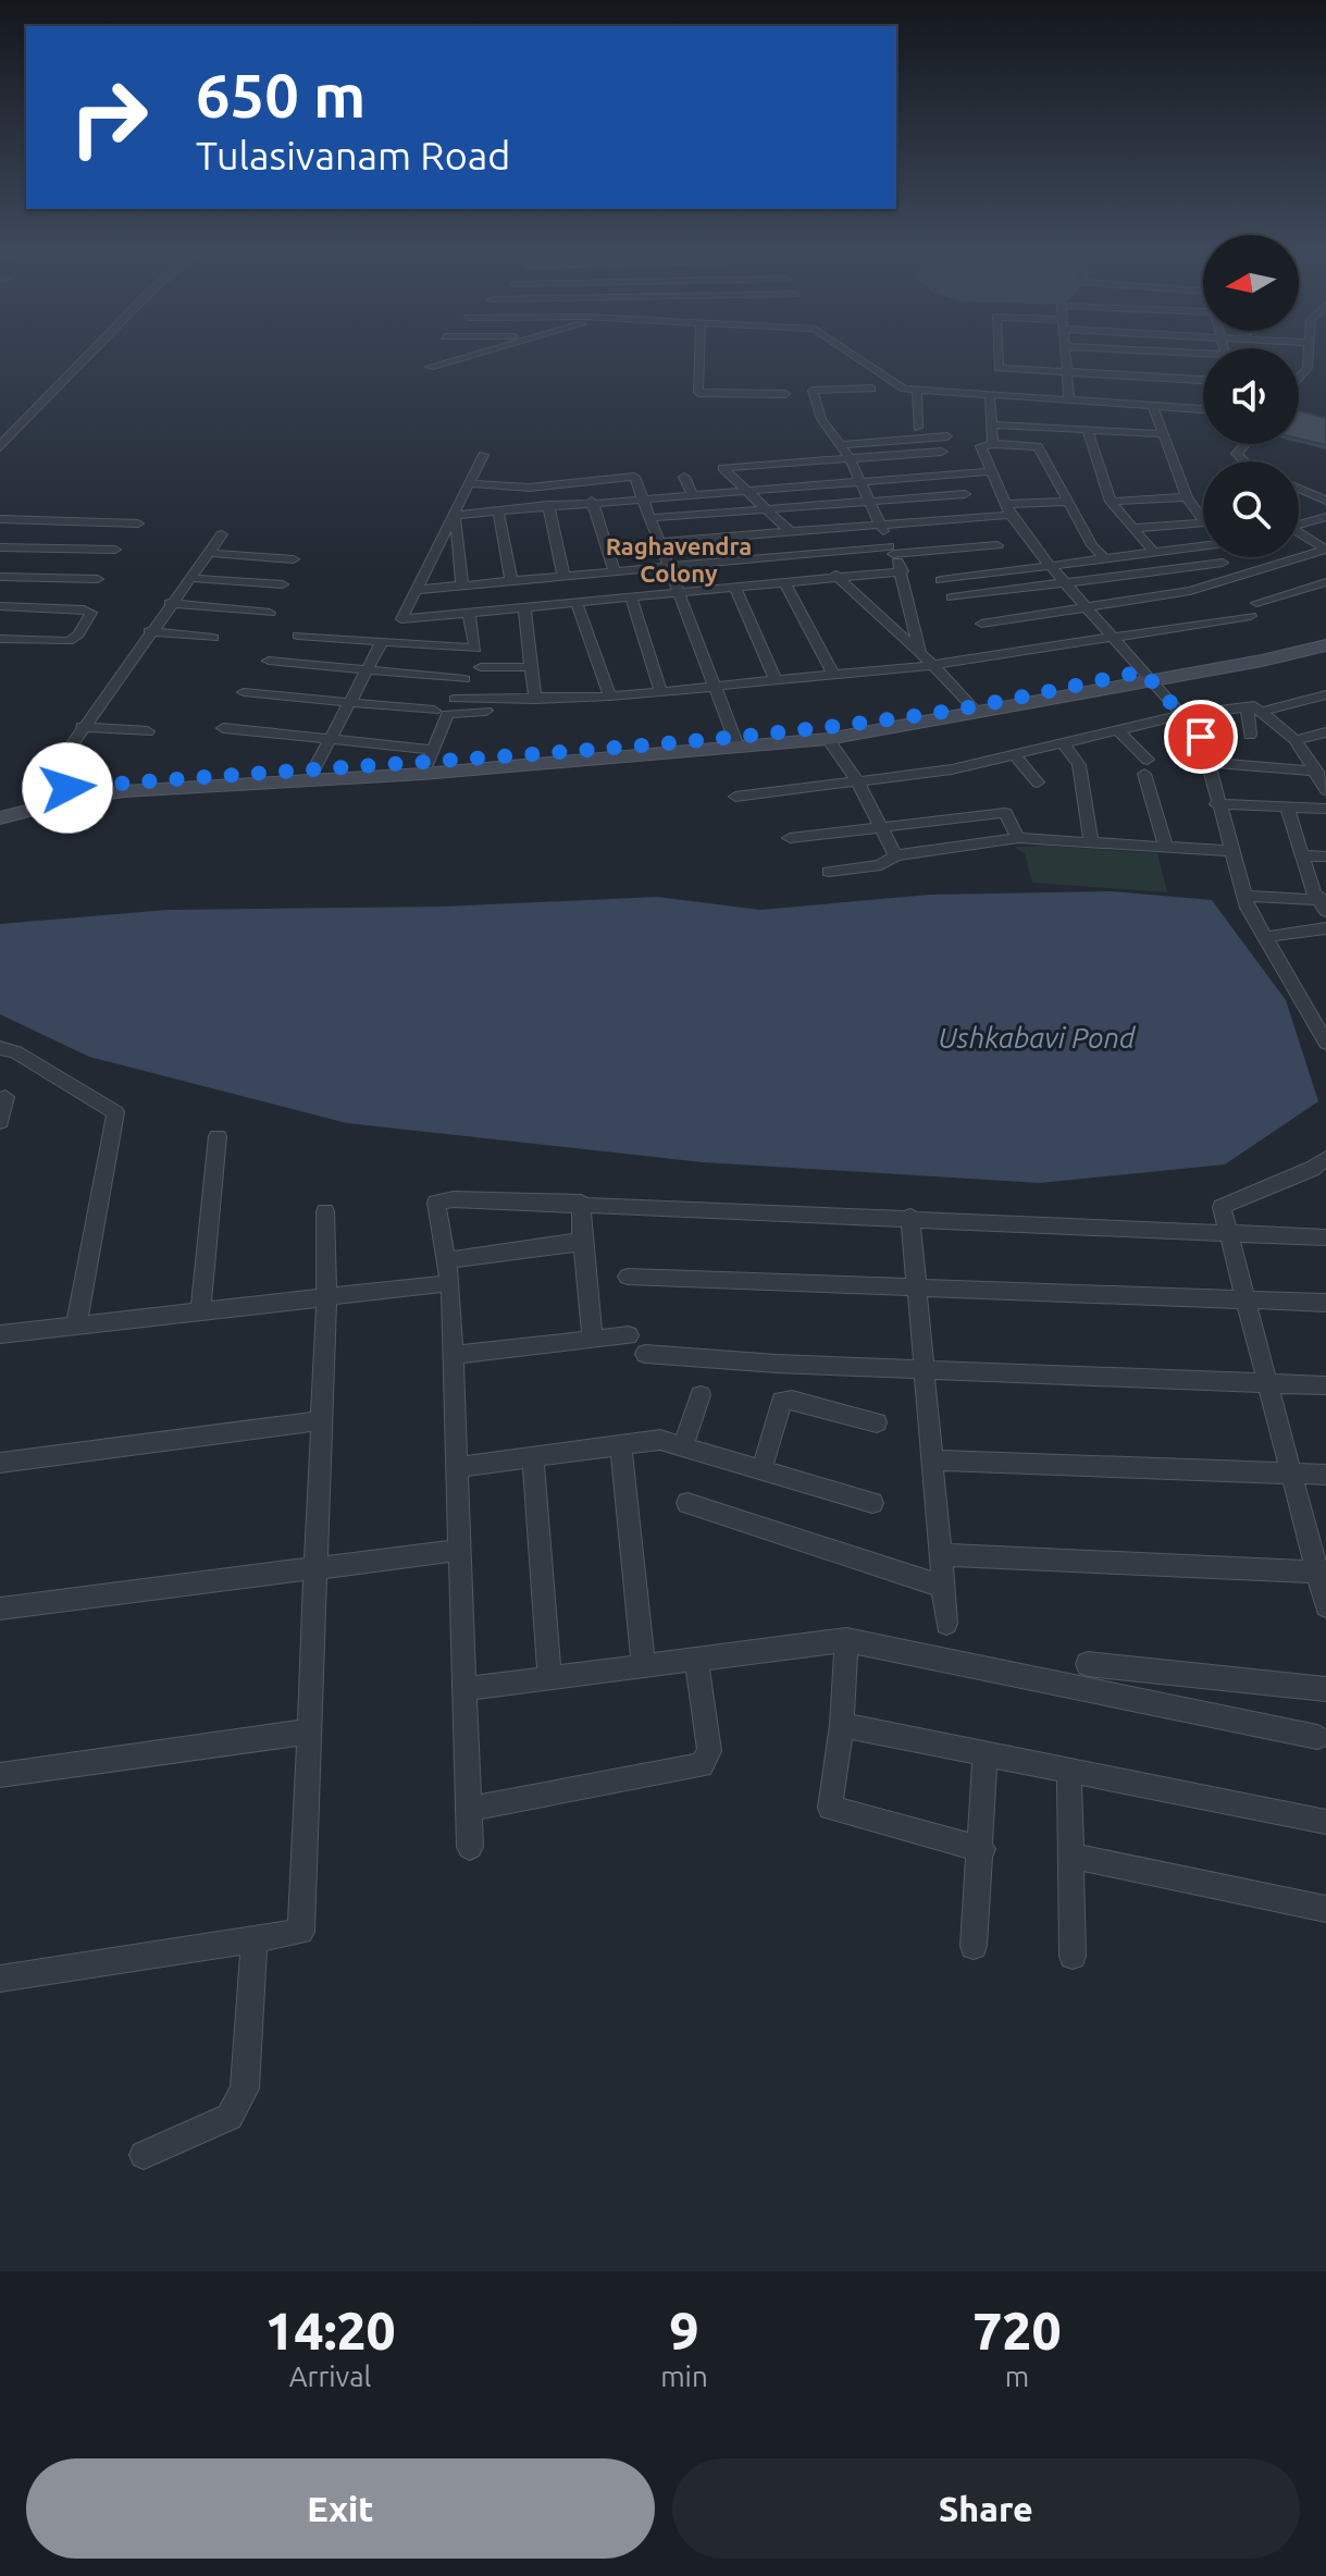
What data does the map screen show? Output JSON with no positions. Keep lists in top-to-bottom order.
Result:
{
  "districts": ["Raghavendra Colony"],
  "water": ["Ushkabavi Pond"],
  "north": "left",
  "page": {
    "turn": ["650 m", "Tulasivanam Road"],
    "eta": [
      "14:20",
      "Arrival",
      "9",
      "min",
      "720",
      "m"
    ],
    "buttons": ["Exit", "Share"]
  }
}
